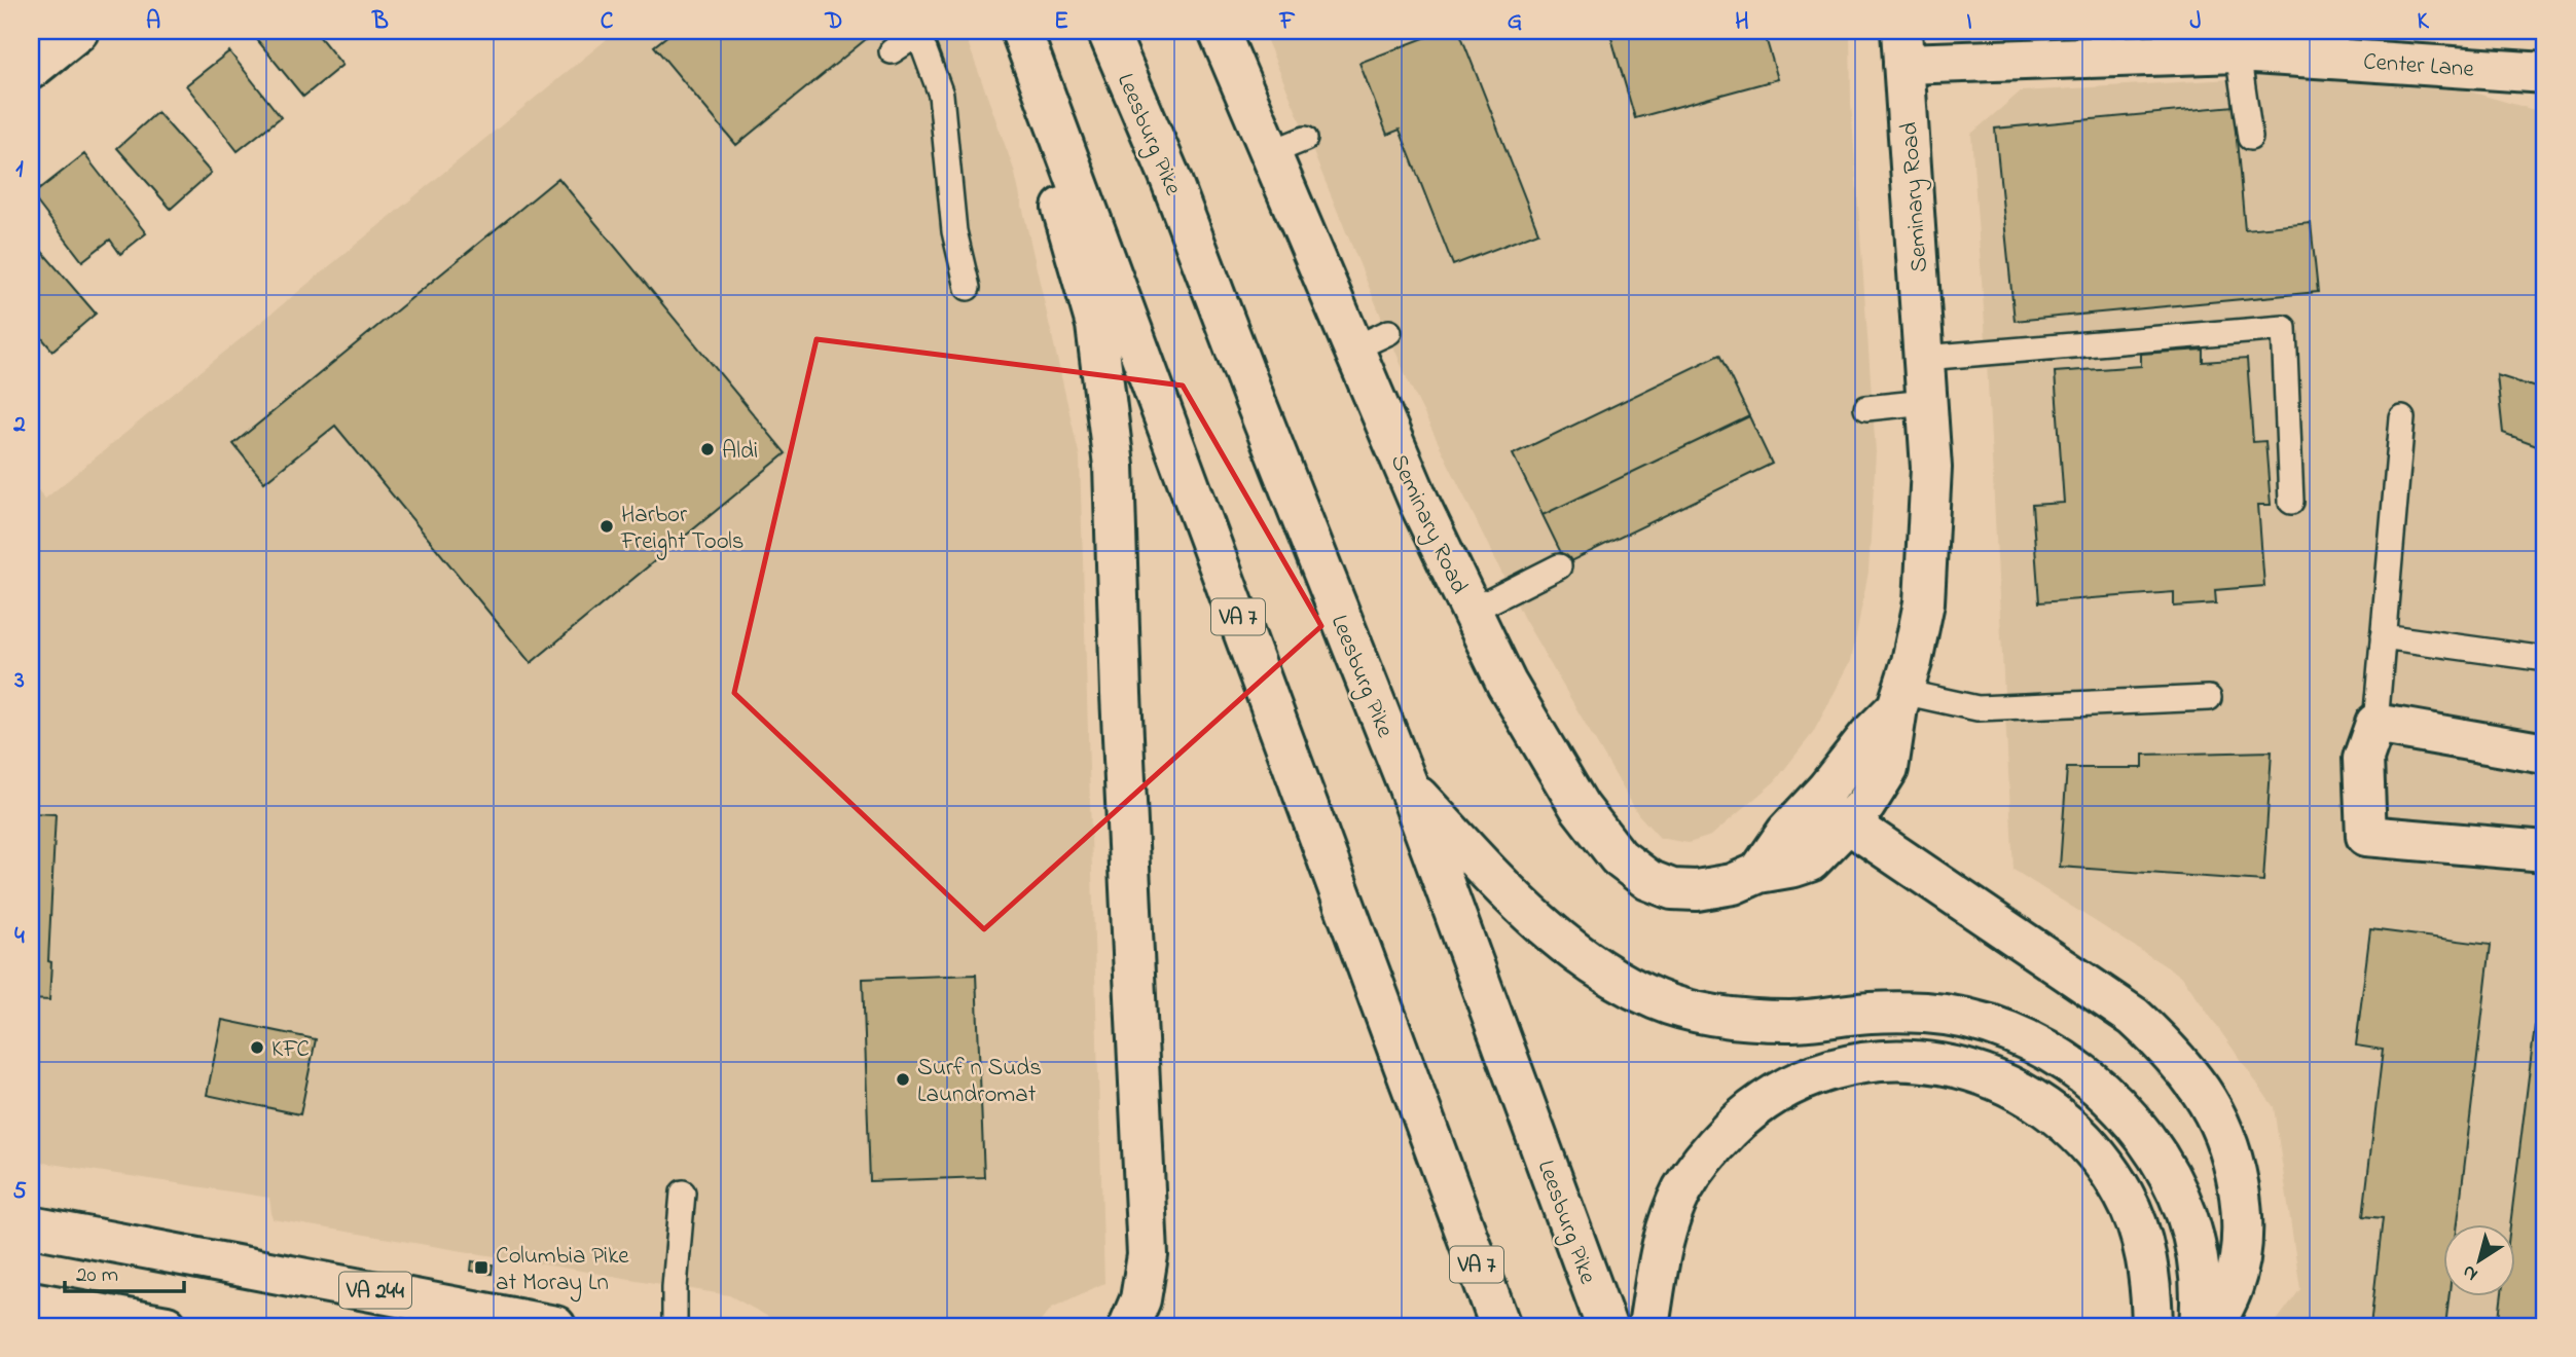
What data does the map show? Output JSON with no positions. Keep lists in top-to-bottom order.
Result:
{
  "streets": {
    "main road": [
      "Center Lane",
      "Leesburg Pike",
      "Seminary Road",
      "VA 7",
      "VA 244"
    ]
  },
  "crossings": [
    ["Center Lane", "Seminary Road"]
  ],
  "places": {
    "other": [
      "Aldi",
      "Harbor Freight Tools",
      "KFC",
      "Surf n Suds Laundromat"
    ],
    "transit": ["Columbia Pike at Moray Ln"]
  },
  "scale_bar": "20 m",
  "north": "bottom left",
  "grid": {
    "columns": [
      "A",
      "B",
      "C",
      "D",
      "E",
      "F",
      "G",
      "H",
      "I",
      "J",
      "K"
    ],
    "rows": [
      "1",
      "2",
      "3",
      "4",
      "5"
    ]
  }
}
